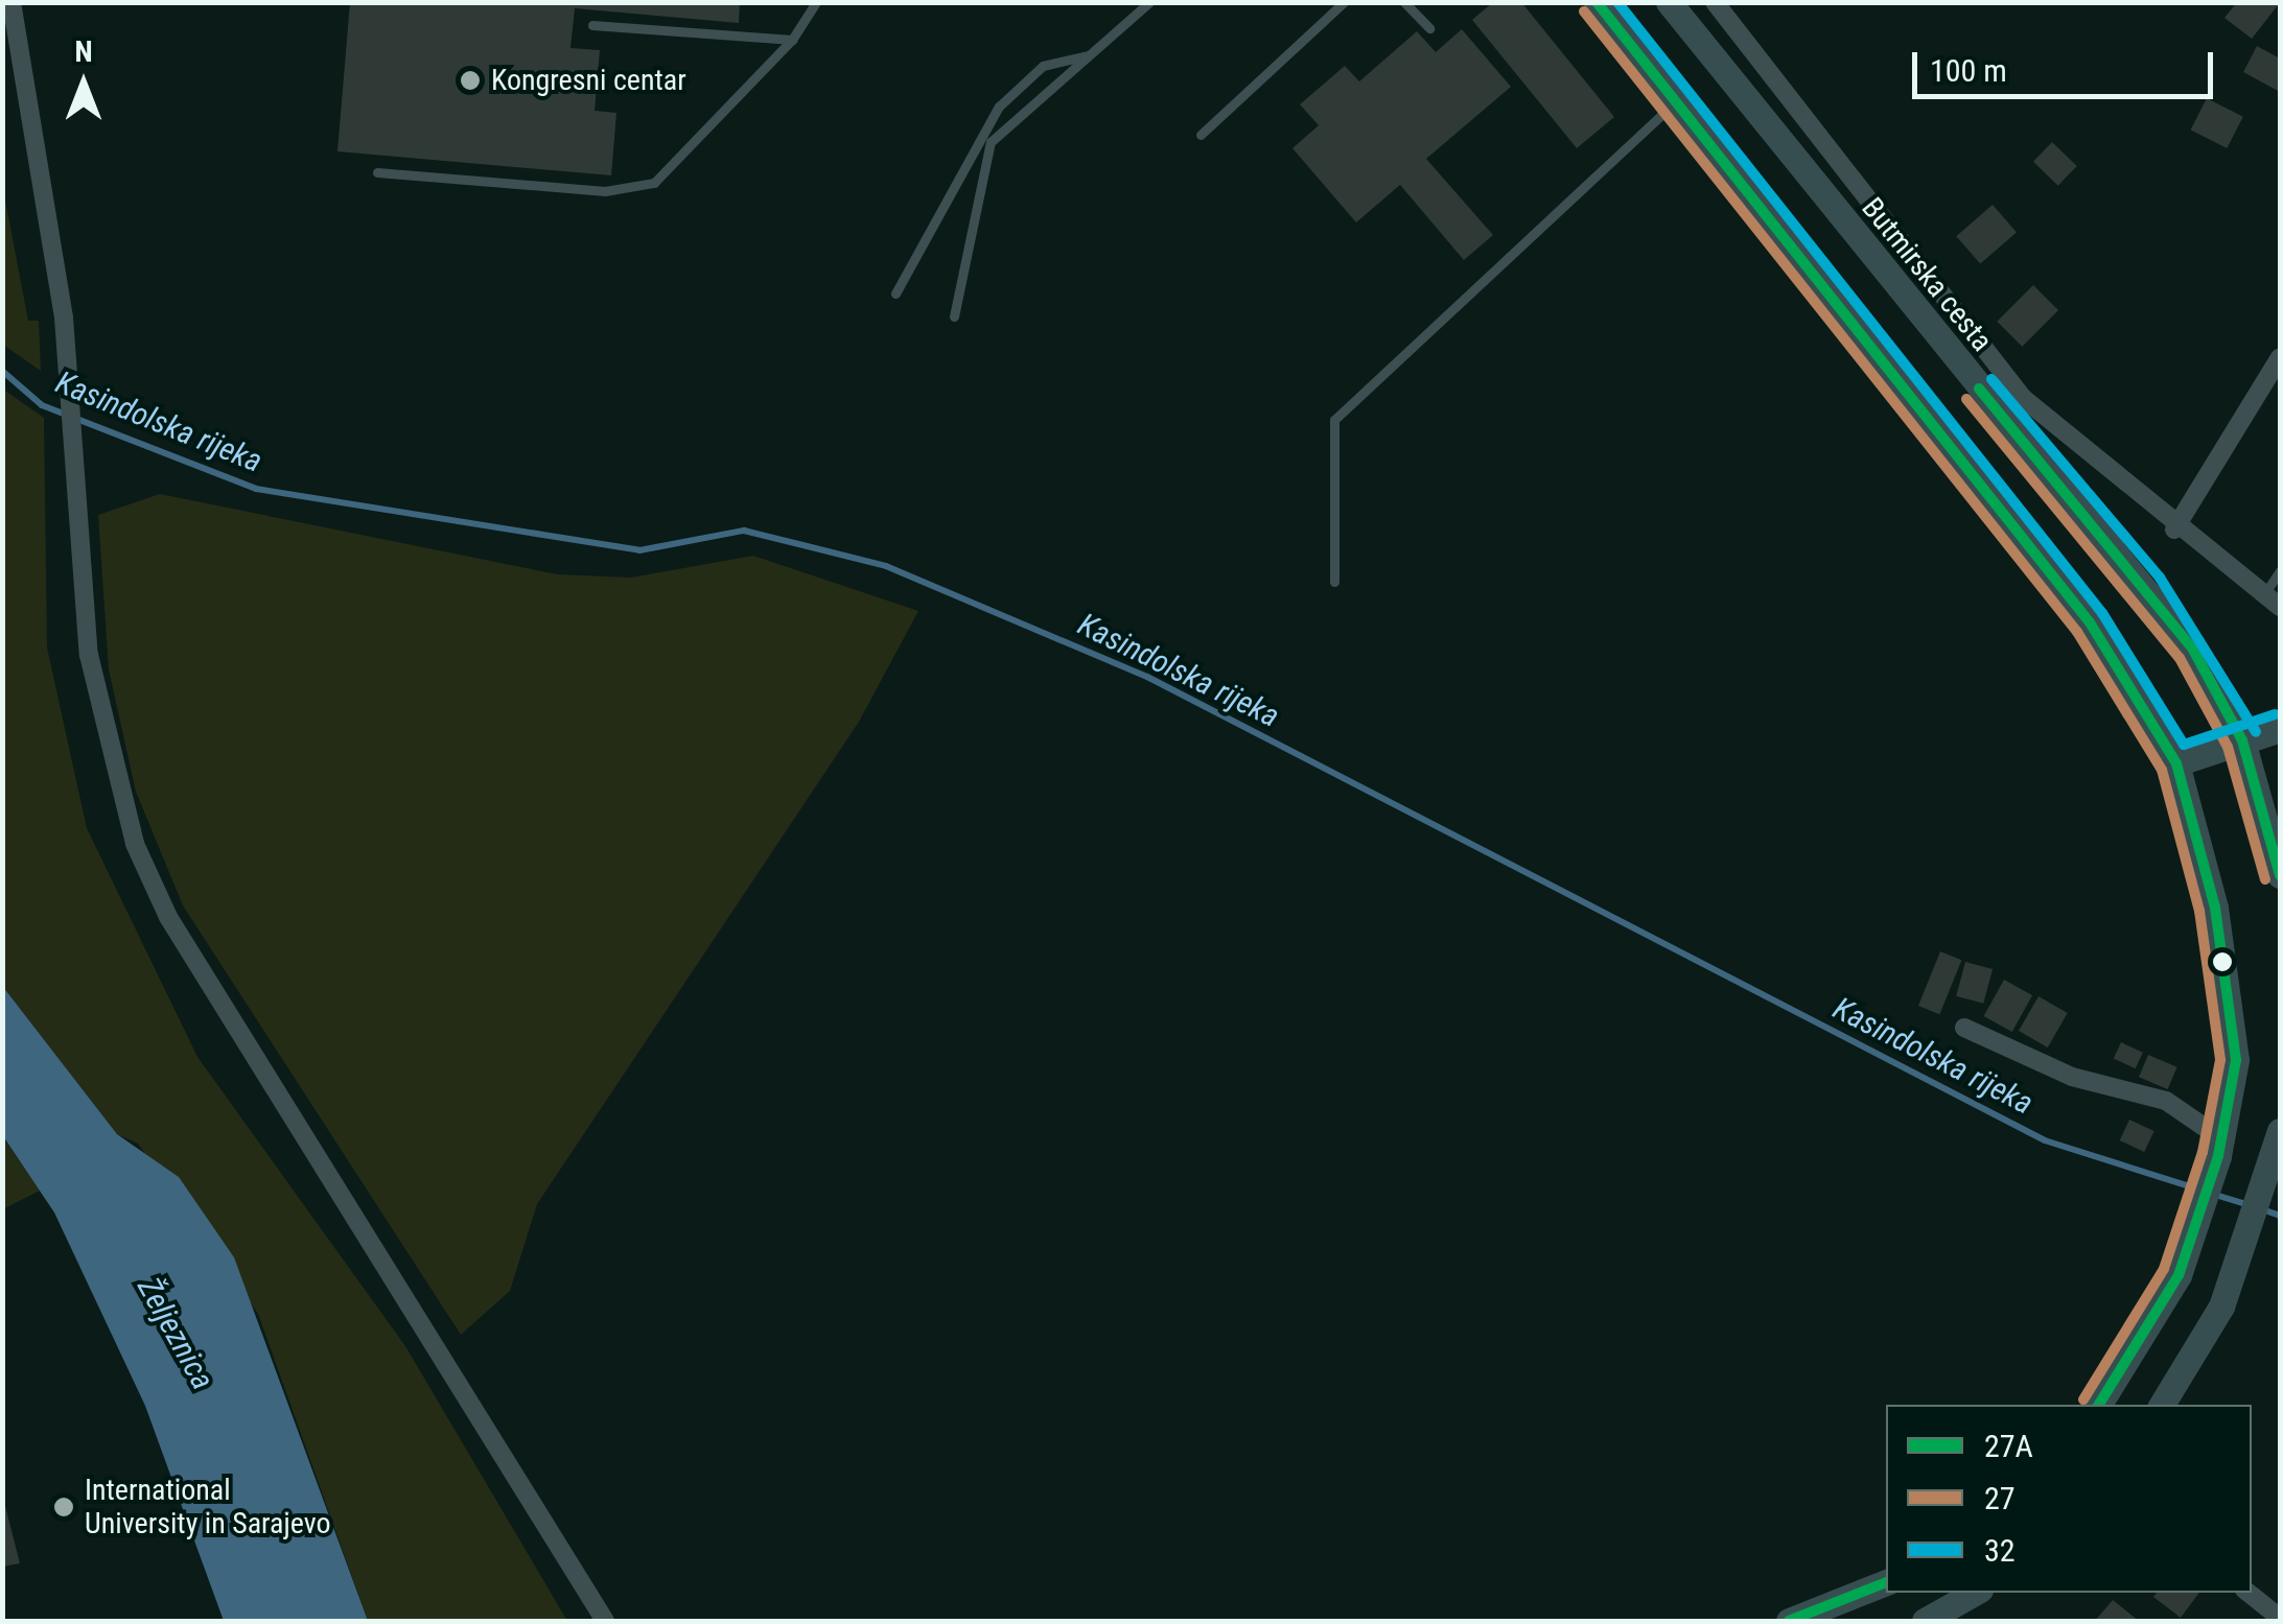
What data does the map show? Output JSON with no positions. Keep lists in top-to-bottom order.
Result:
{
  "streets": {
    "main road": ["Butmirska cesta"]
  },
  "water": ["Kasindolska rijeka", "Željeznica"],
  "places": ["Kongresni centar", "International University in Sarajevo"],
  "lines": ["transit line 27A", "transit line 32", "transit line 27"],
  "legend": ["27A", "27", "32"],
  "scale_bar": "100 m",
  "north": "top"
}
